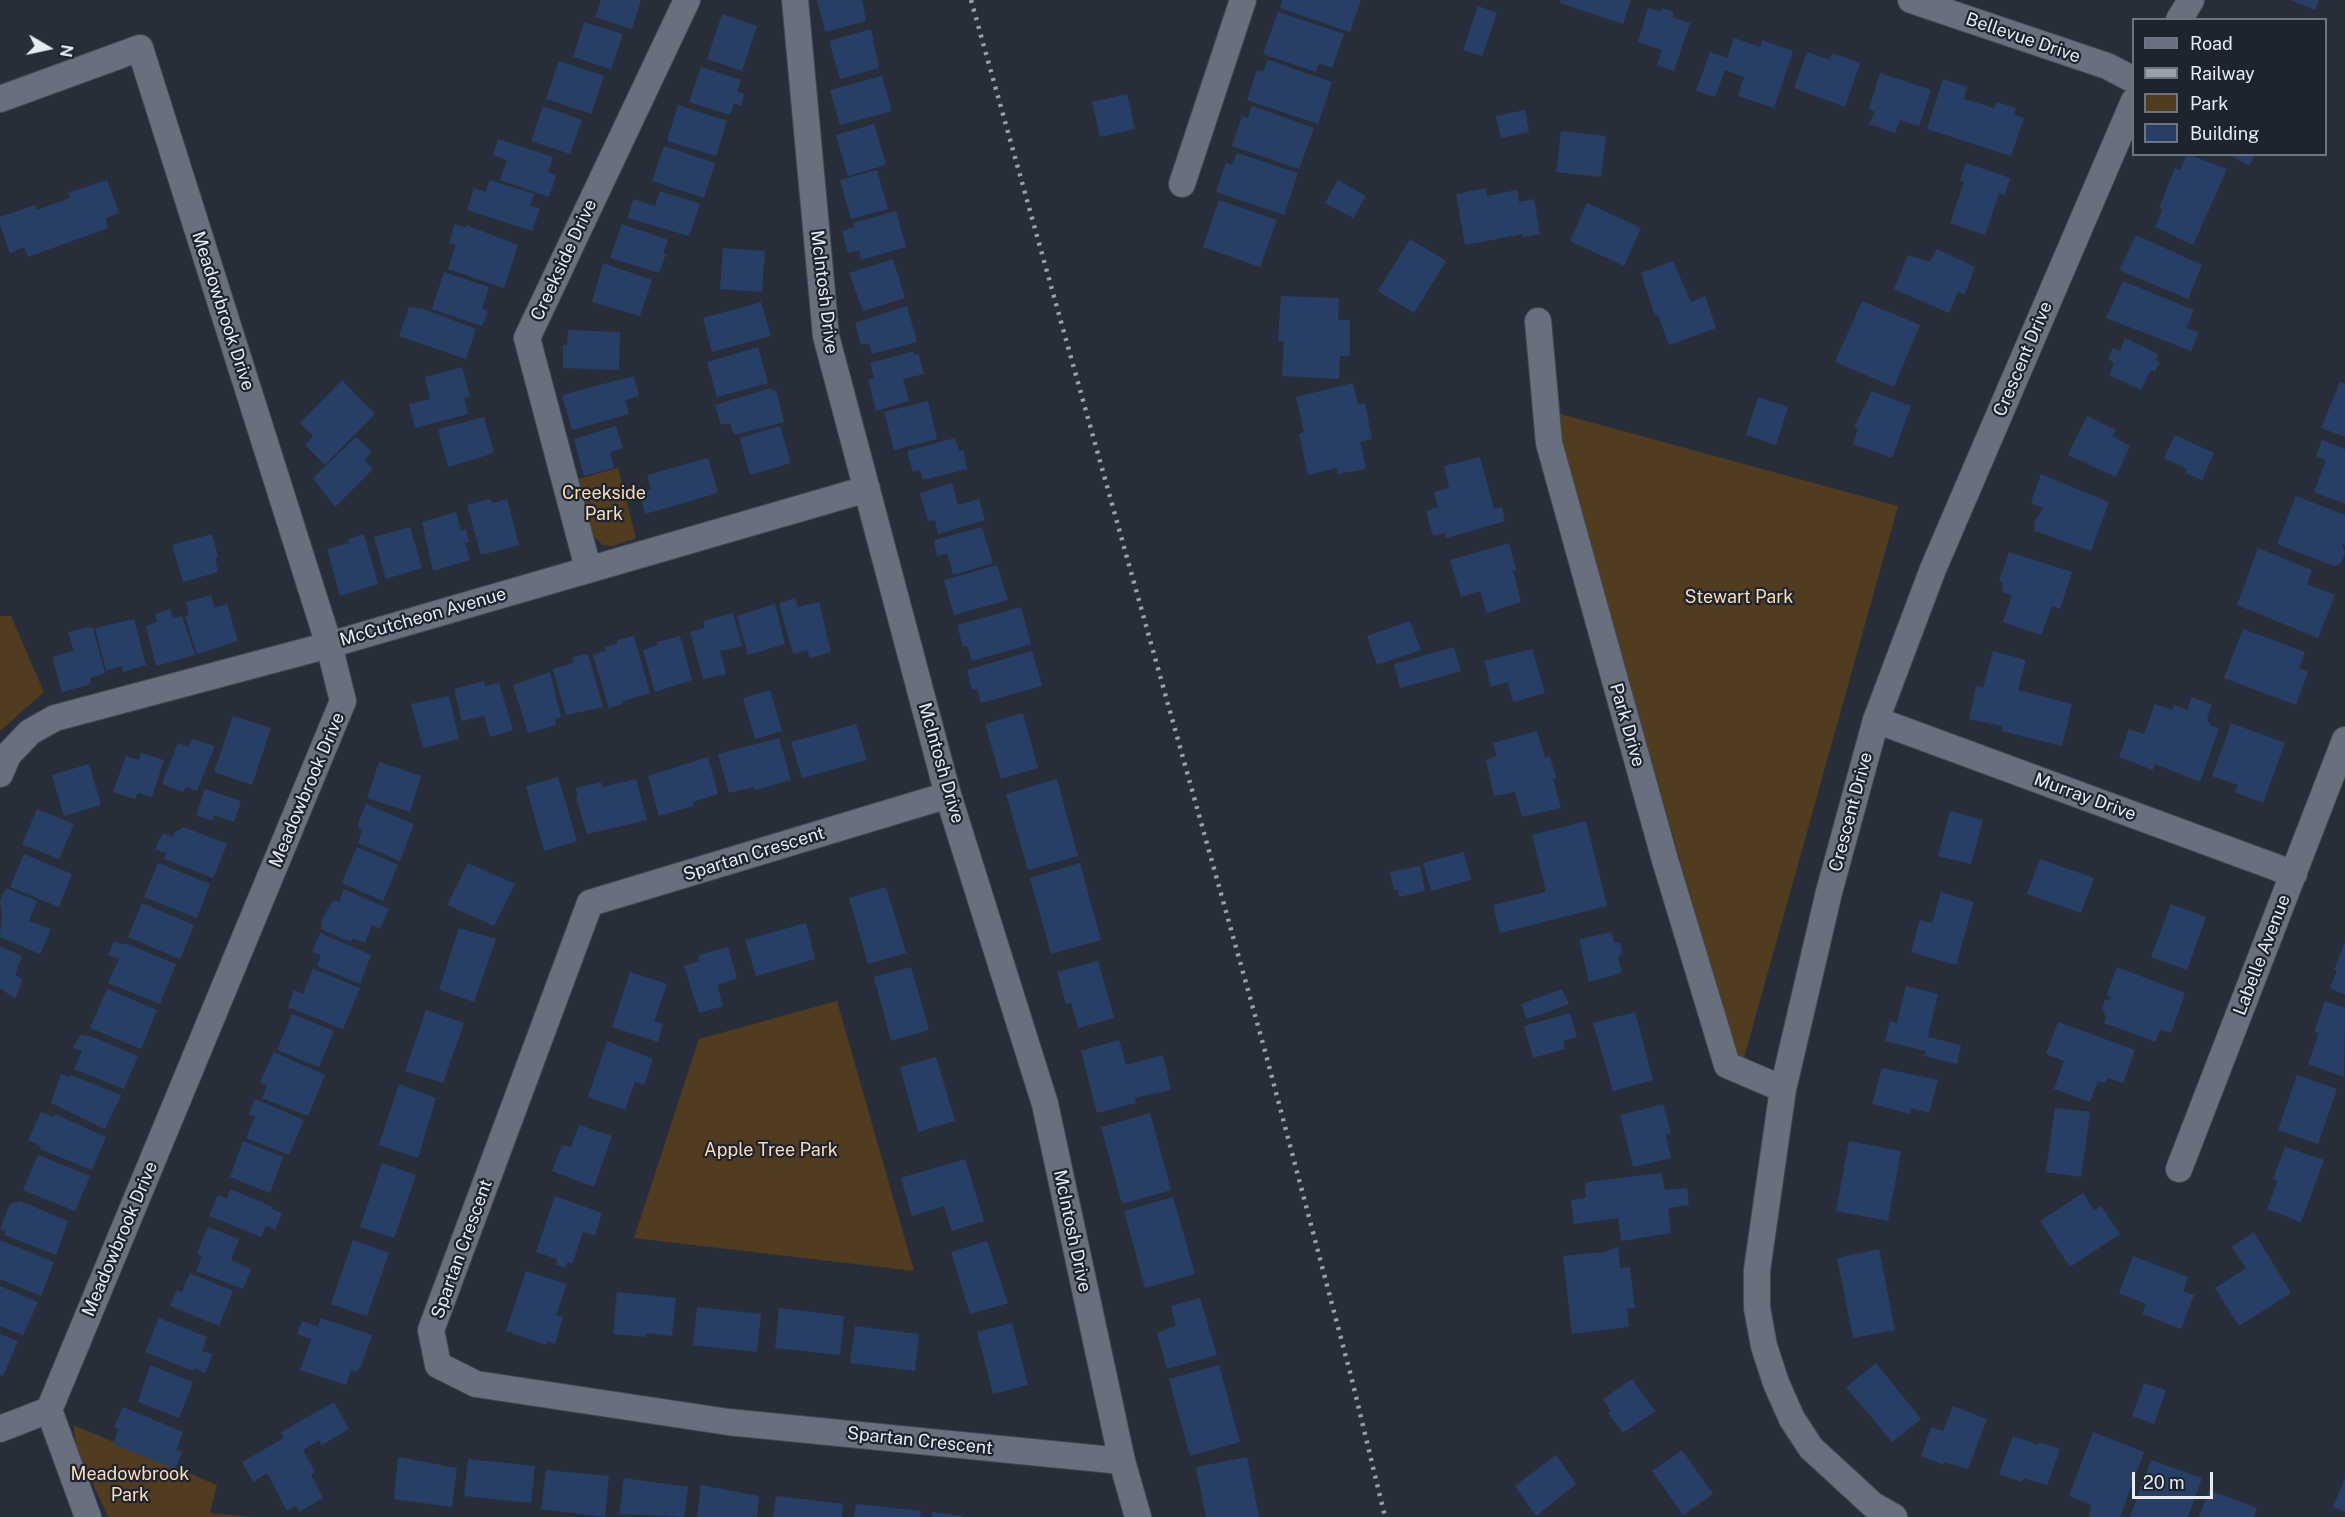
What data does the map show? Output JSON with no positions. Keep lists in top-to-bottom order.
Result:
{
  "streets": {
    "street": [
      "Bellevue Drive",
      "Creekside Drive",
      "McIntosh Drive",
      "Meadowbrook Drive",
      "Crescent Drive",
      "McCutcheon Avenue",
      "Park Drive",
      "Murray Drive",
      "Spartan Crescent",
      "Labelle Avenue"
    ]
  },
  "crossings": [
    ["Creekside Drive", "McCutcheon Avenue"],
    ["McIntosh Drive", "McCutcheon Avenue"],
    ["McIntosh Drive", "Spartan Crescent"],
    ["Meadowbrook Drive", "McCutcheon Avenue"],
    ["Crescent Drive", "Park Drive"],
    ["Crescent Drive", "Murray Drive"],
    ["Murray Drive", "Labelle Avenue"]
  ],
  "parks": [
    "Creekside Park",
    "Stewart Park",
    "Apple Tree Park",
    "Meadowbrook Park"
  ],
  "legend": [
    "Road",
    "Railway",
    "Park",
    "Building"
  ],
  "scale_bar": "20 m",
  "north": "right"
}
